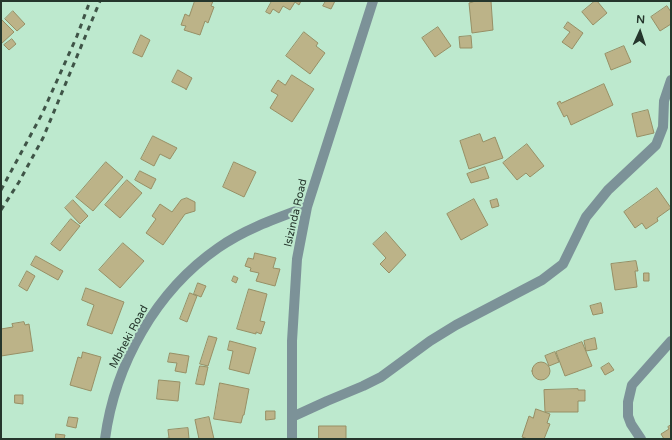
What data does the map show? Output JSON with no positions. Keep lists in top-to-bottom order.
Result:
{
  "streets": {
    "street": ["Isizinda Road", "Mbheki Road"]
  },
  "crossings": [
    ["Isizinda Road", "Mbheki Road"]
  ],
  "north": "top"
}
